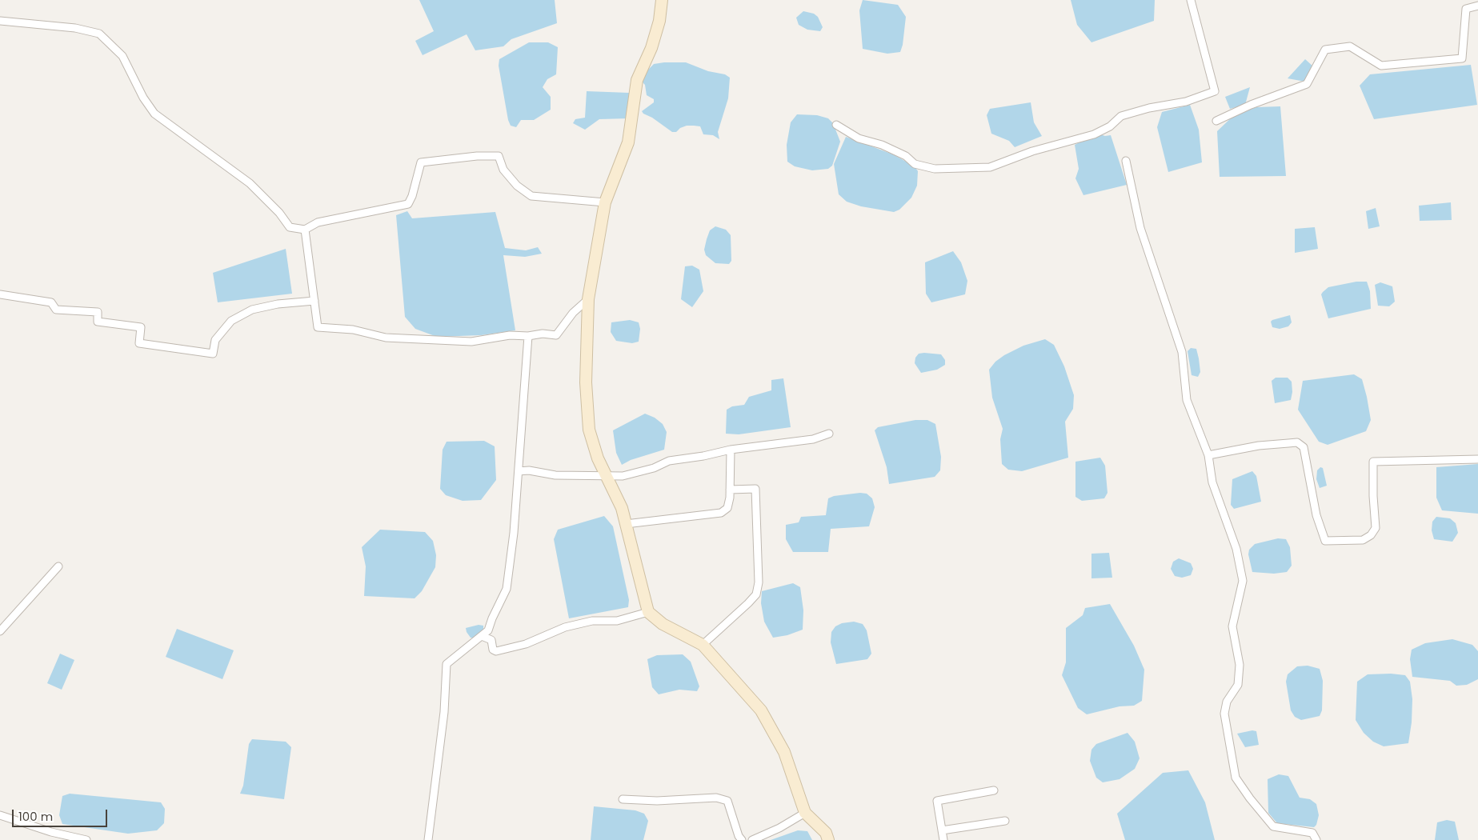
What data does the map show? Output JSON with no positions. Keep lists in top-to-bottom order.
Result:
{
  "scale_bar": "100 m"
}
